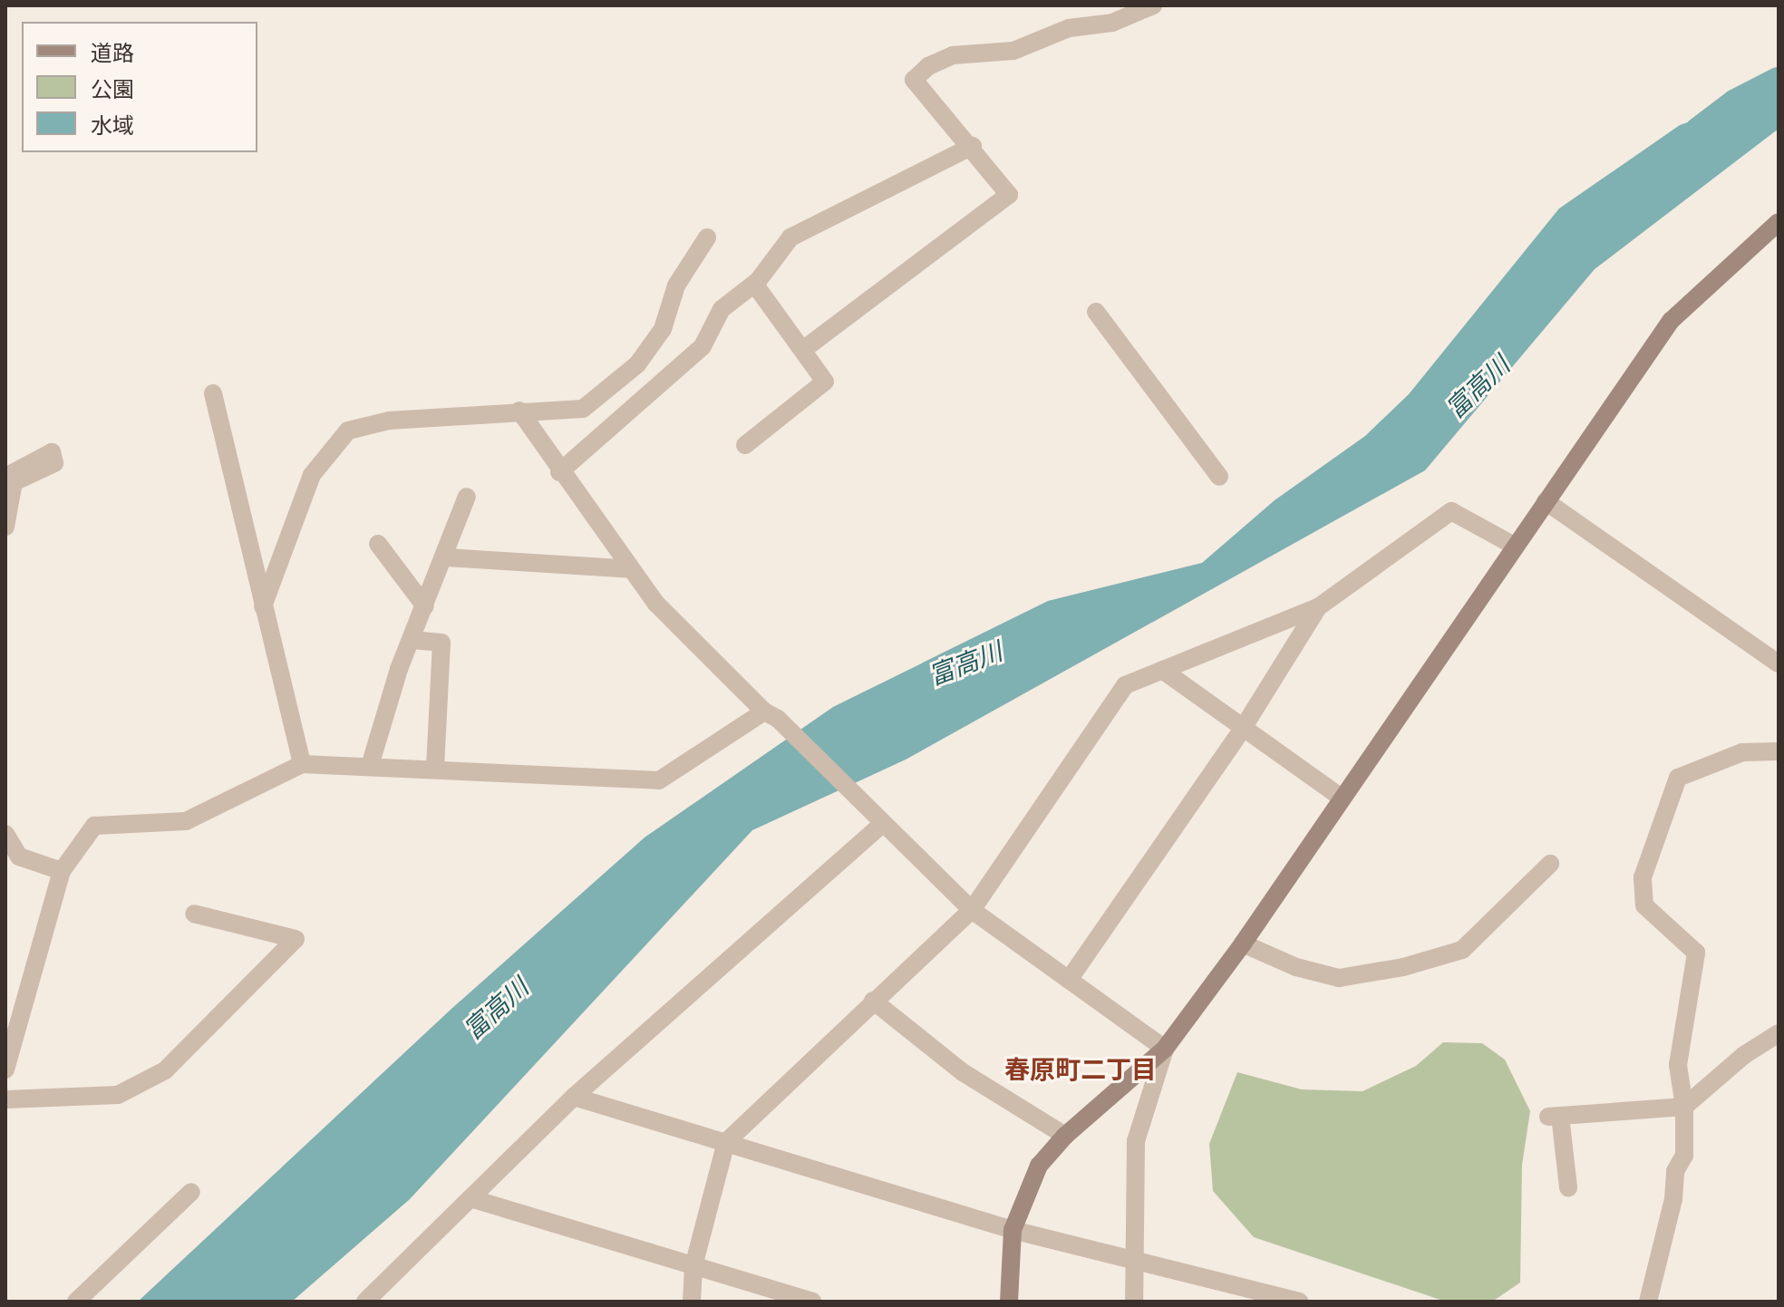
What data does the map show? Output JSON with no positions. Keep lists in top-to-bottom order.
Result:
{
  "districts": ["春原町二丁目"],
  "water": ["富高川"],
  "legend": ["道路", "公園", "水域"]
}
